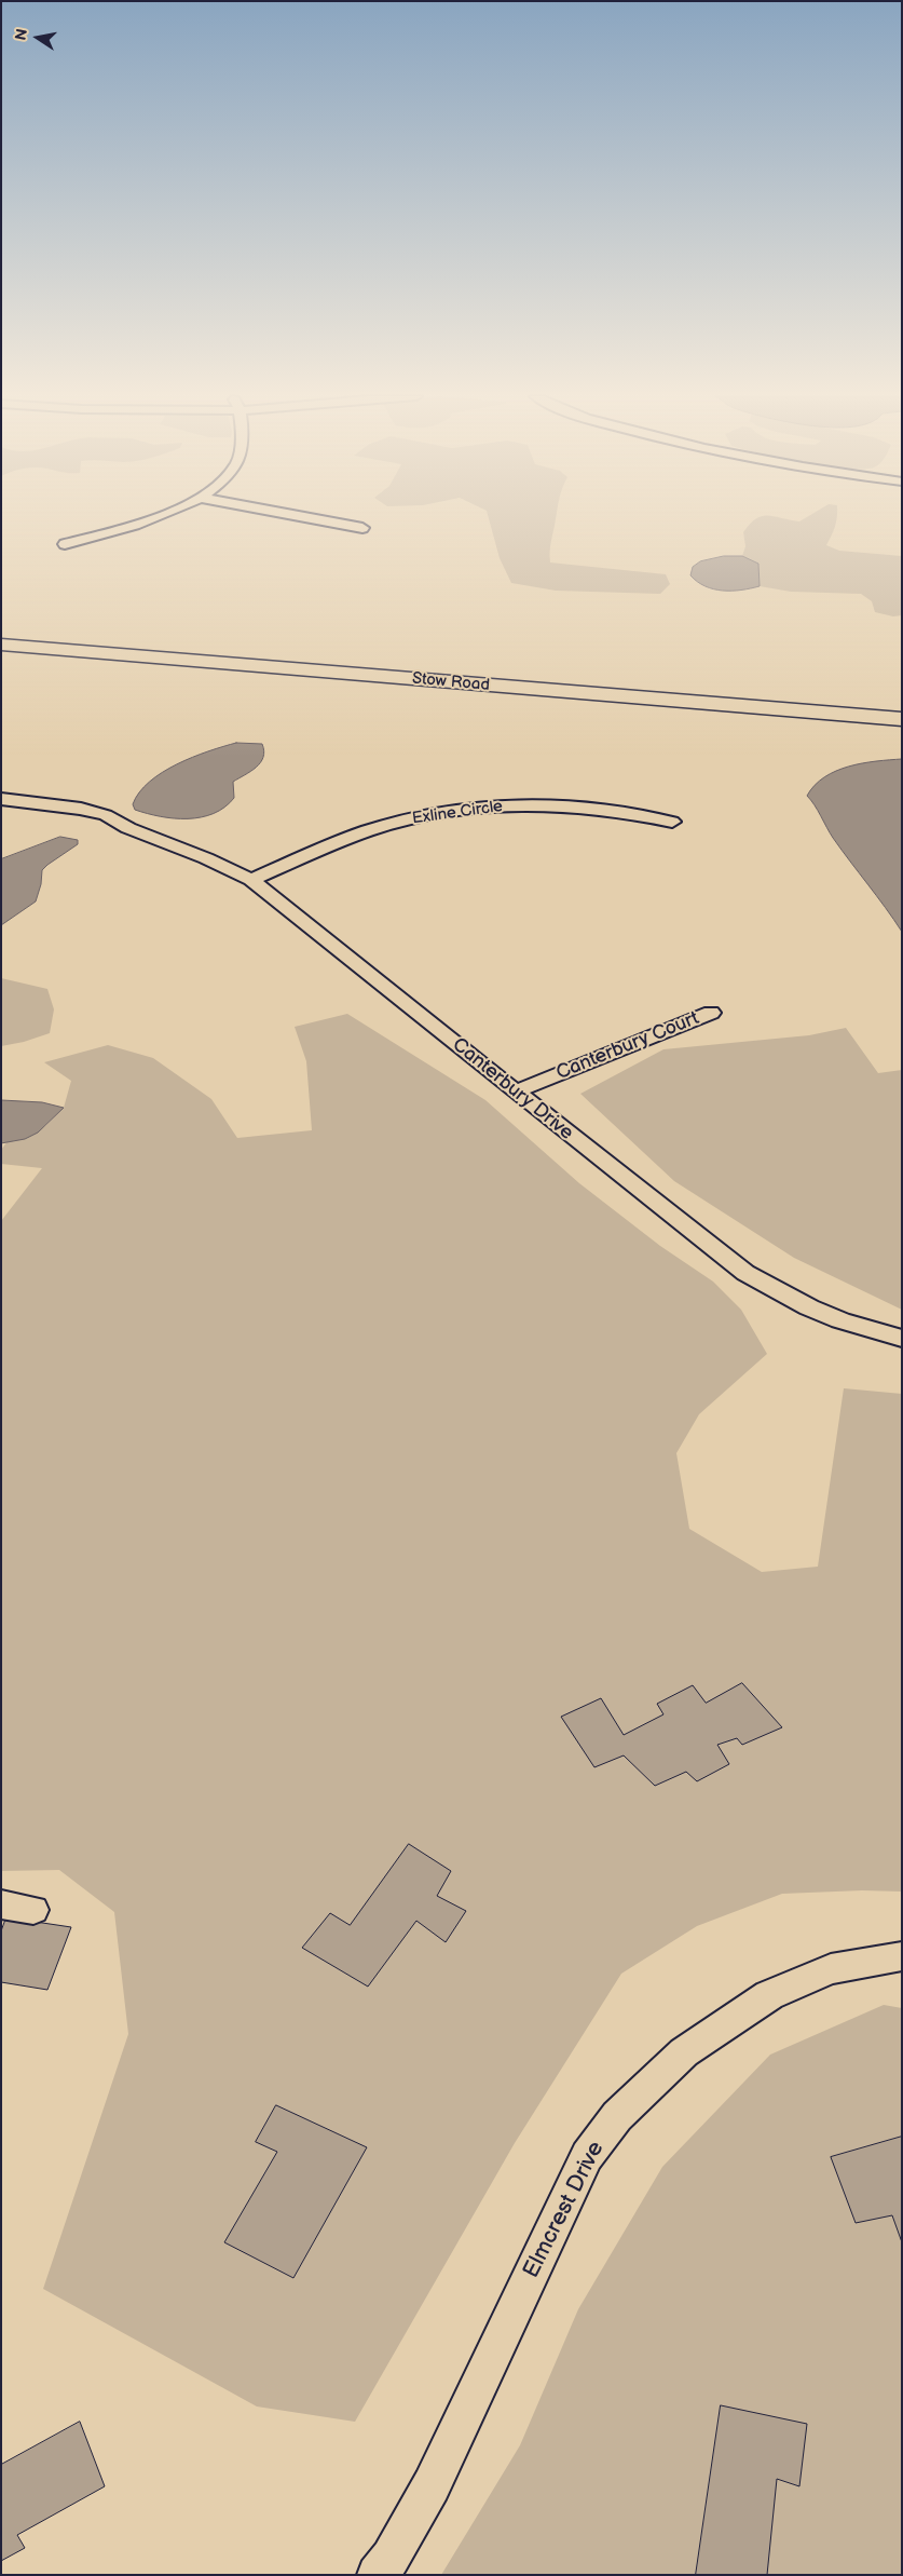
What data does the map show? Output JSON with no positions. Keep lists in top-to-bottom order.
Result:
{
  "streets": {
    "street": [
      "Stow Road",
      "Exline Circle",
      "Canterbury Court",
      "Canterbury Drive",
      "Elmcrest Drive"
    ]
  },
  "crossings": [
    ["Exline Circle", "Canterbury Drive"],
    ["Canterbury Court", "Canterbury Drive"]
  ],
  "north": "left"
}
